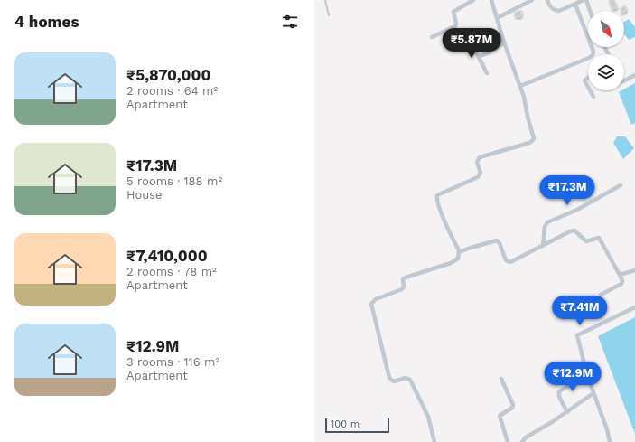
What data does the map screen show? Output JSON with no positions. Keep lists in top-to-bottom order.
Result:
{
  "scale_bar": "100 m",
  "north": "bottom right",
  "page": {
    "heading": "4 homes",
    "price": [
      "₹5.87M",
      "₹17.3M",
      "₹7.41M",
      "₹12.9M"
    ],
    "list": [
      {
        "name": "₹5,870,000",
        "note": "2 rooms · 64 m² · Apartment"
      },
      {
        "name": "₹17.3M",
        "note": "5 rooms · 188 m² · House"
      },
      {
        "name": "₹7,410,000",
        "note": "2 rooms · 78 m² · Apartment"
      },
      {
        "name": "₹12.9M",
        "note": "3 rooms · 116 m² · Apartment"
      }
    ],
    "scale": "100 m"
  }
}
